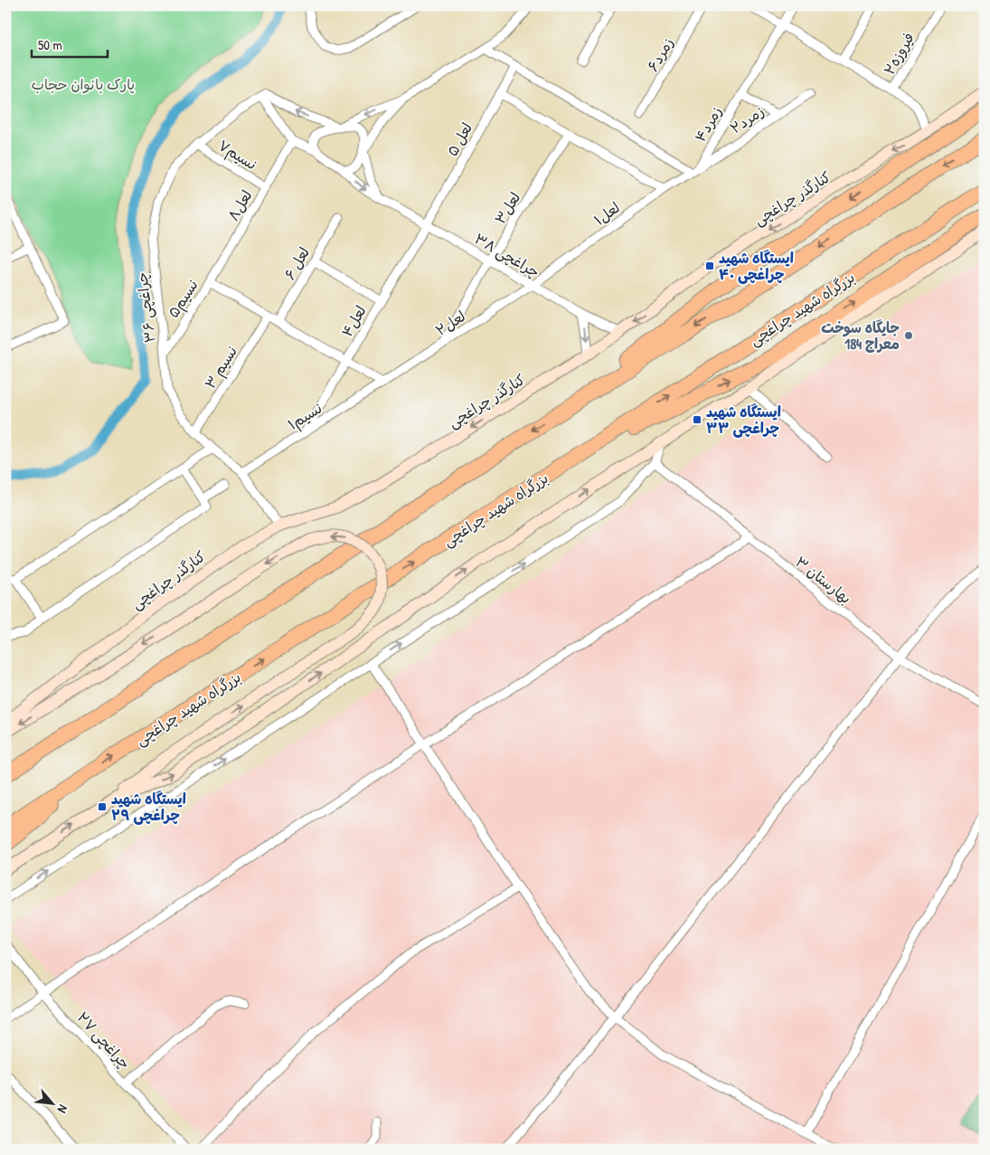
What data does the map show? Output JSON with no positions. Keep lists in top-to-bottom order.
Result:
{
  "streets": {
    "highway": ["بزرگراه شهید چراغچی"],
    "main road": ["کنارگذر چراغچی"],
    "street": [
      "فیروزه۲",
      "زمرد۶",
      "زمرد۲",
      "زمرد۴",
      "لعل ۵",
      "نسیم۷",
      "لعل۸",
      "لعل۳",
      "لعل۱",
      "چراغچی ۳۸",
      "لعل ۶",
      "نسیم۵",
      "چراغچی ۳۶",
      "لعل۴",
      "لعل۲",
      "نسیم ۳",
      "نسیم۱",
      "بهارستان ۳",
      "چراغچی ۲۷"
    ]
  },
  "crossings": [
    ["زمرد۲", "زمرد۴"],
    ["زمرد۲", "لعل۱"],
    ["زمرد۴", "لعل۱"],
    ["لعل ۵", "چراغچی ۳۸"],
    ["لعل ۵", "لعل۴"],
    ["نسیم۷", "لعل۸"],
    ["نسیم۷", "چراغچی ۳۶"],
    ["کنارگذر چراغچی", "چراغچی ۳۸"],
    ["کنارگذر چراغچی", "چراغچی ۳۶"],
    ["لعل۸", "نسیم۵"],
    ["لعل۳", "چراغچی ۳۸"],
    ["لعل۳", "لعل۲"],
    ["لعل۱", "چراغچی ۳۸"],
    ["لعل۱", "لعل۲"],
    ["چراغچی ۳۸", "لعل۴"],
    ["چراغچی ۳۸", "لعل۲"],
    ["نسیم۵", "چراغچی ۳۶"],
    ["چراغچی ۳۶", "نسیم ۳"],
    ["چراغچی ۳۶", "نسیم۱"],
    ["لعل۴", "نسیم۱"],
    ["لعل۲", "نسیم۱"]
  ],
  "one_way": ["کنارگذر چراغچی"],
  "parks": ["پارک بانوان حجاب"],
  "places": {
    "transit": ["ایستگاه شهید چراغچی ۴۰", "ایستگاه شهید چراغچی ۳۳", "ایستگاه شهید چراغچی ۲۹"],
    "other": ["جایگاه سوخت 184 معراج"]
  },
  "scale_bar": "50 m",
  "north": "bottom right"
}
